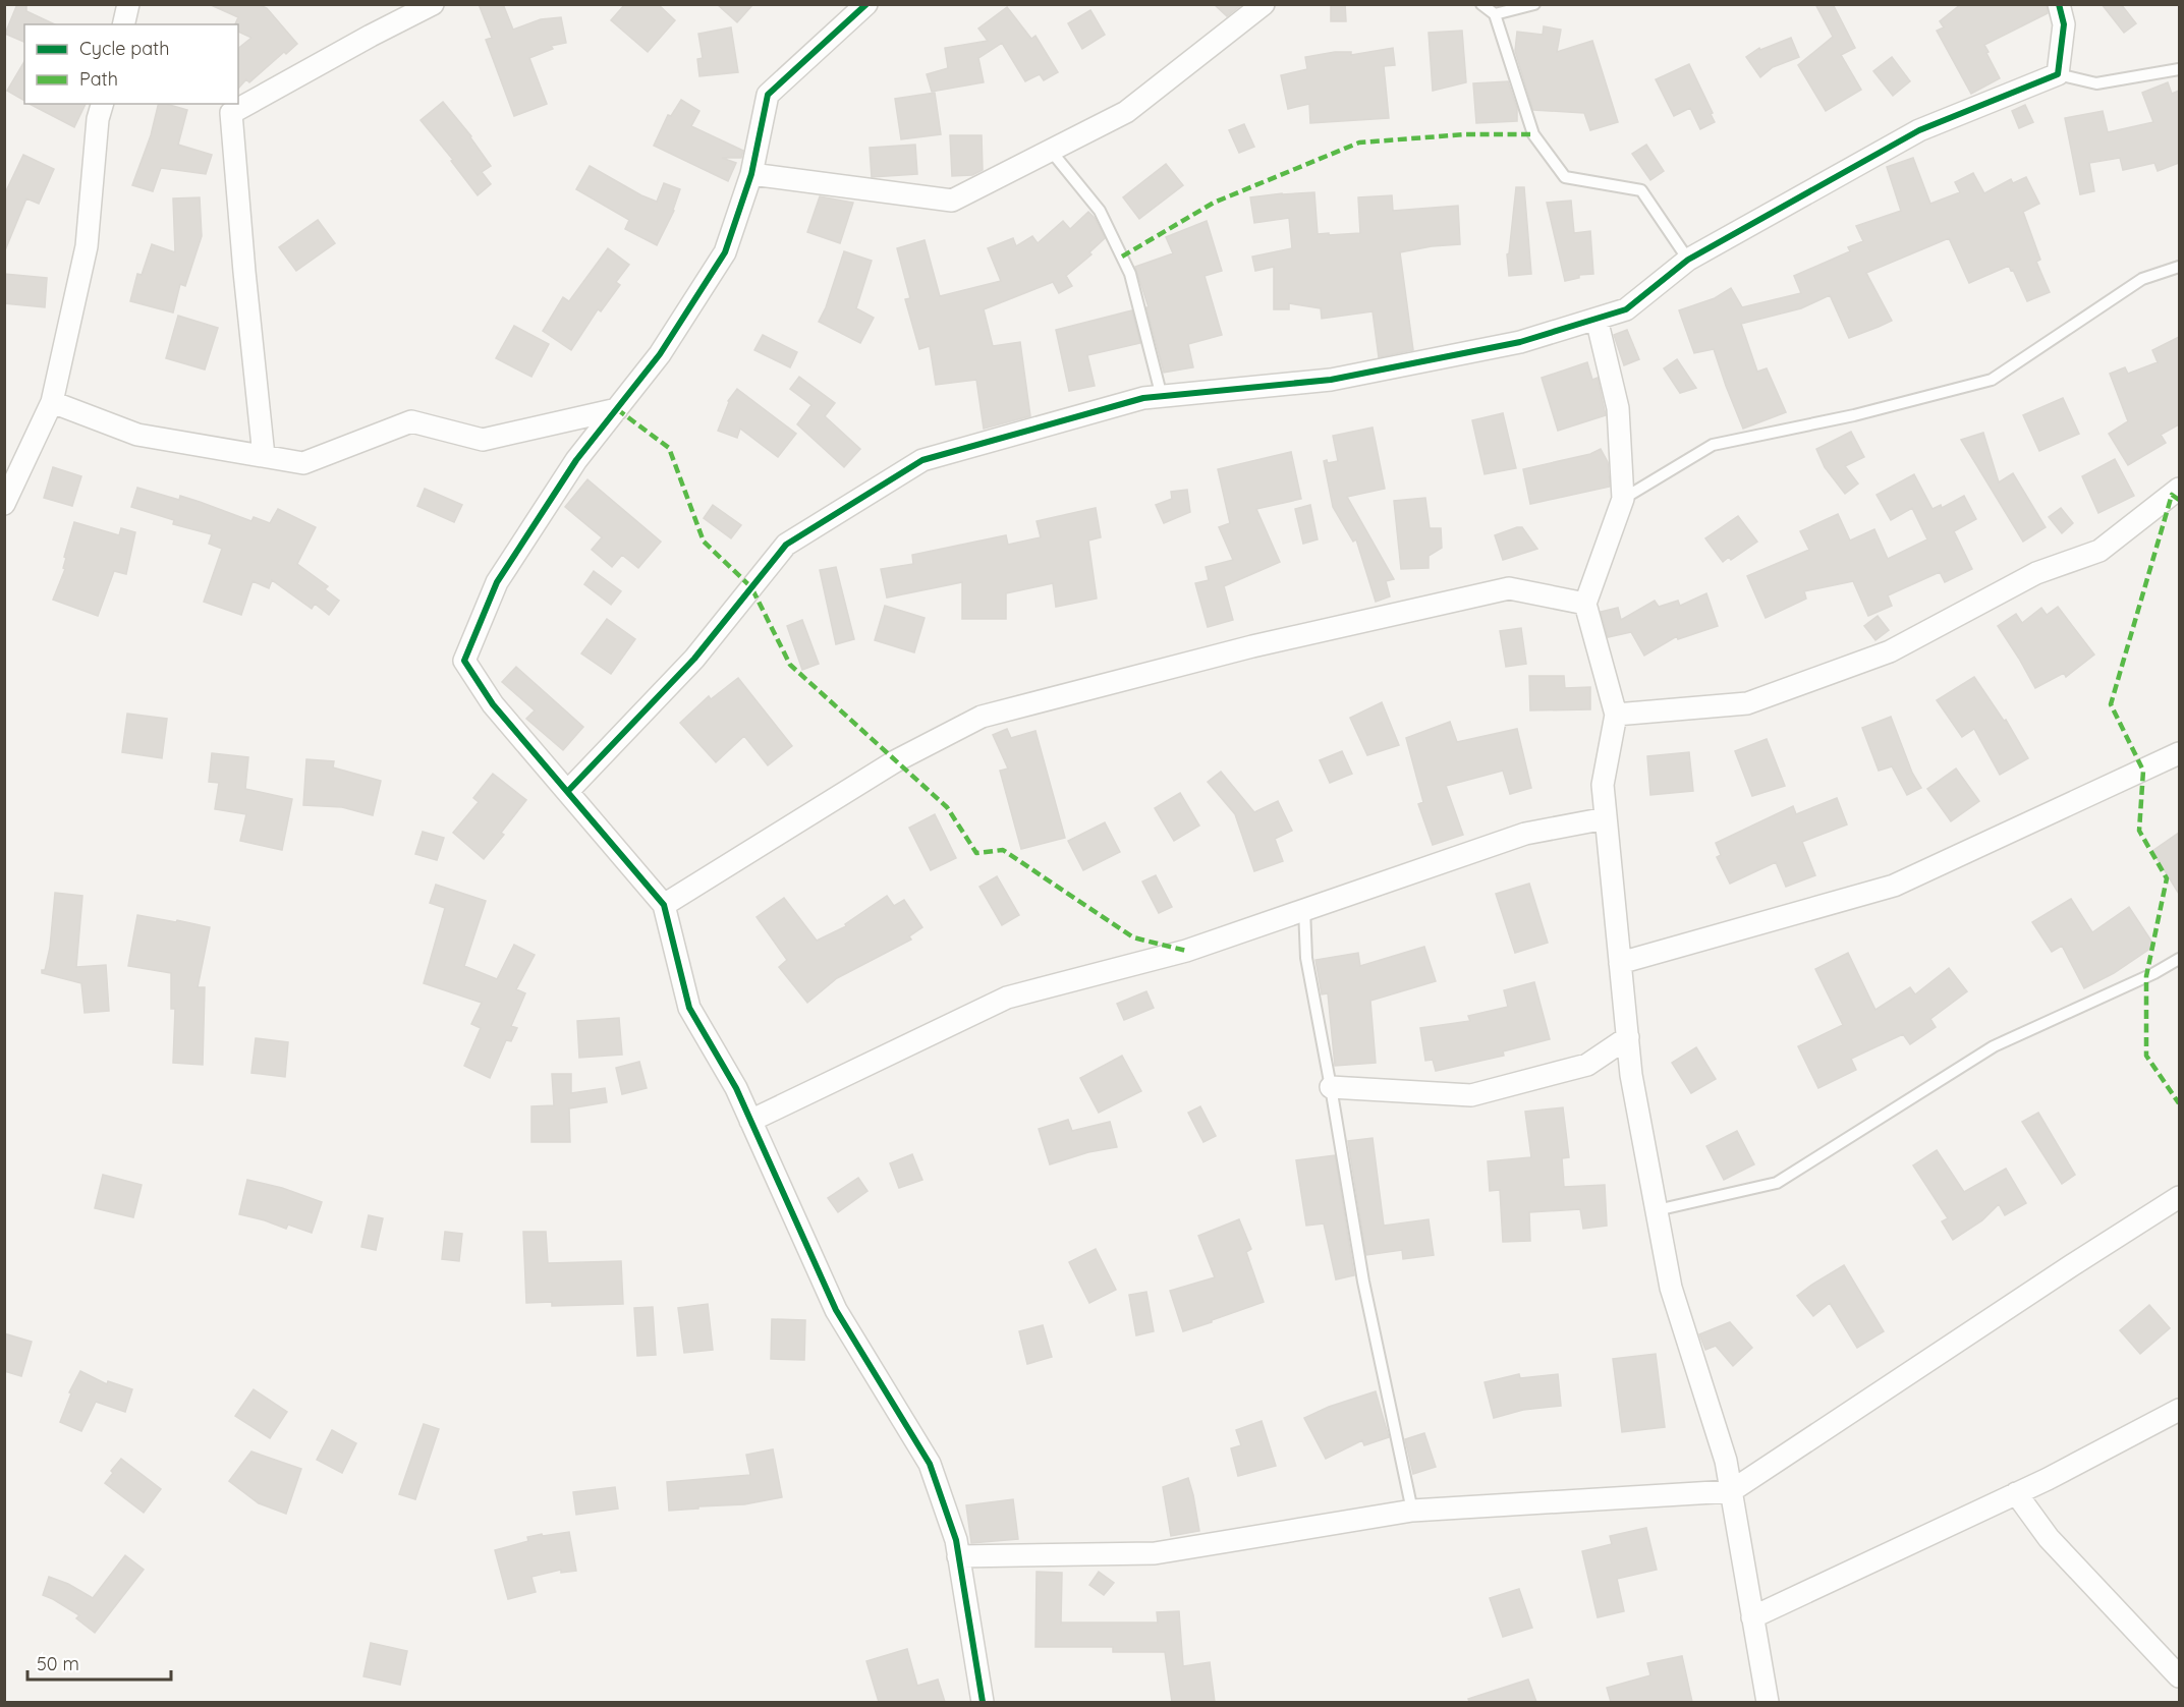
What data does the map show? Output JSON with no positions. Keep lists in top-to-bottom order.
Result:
{
  "legend": ["Cycle path", "Path"],
  "scale_bar": "50 m"
}
